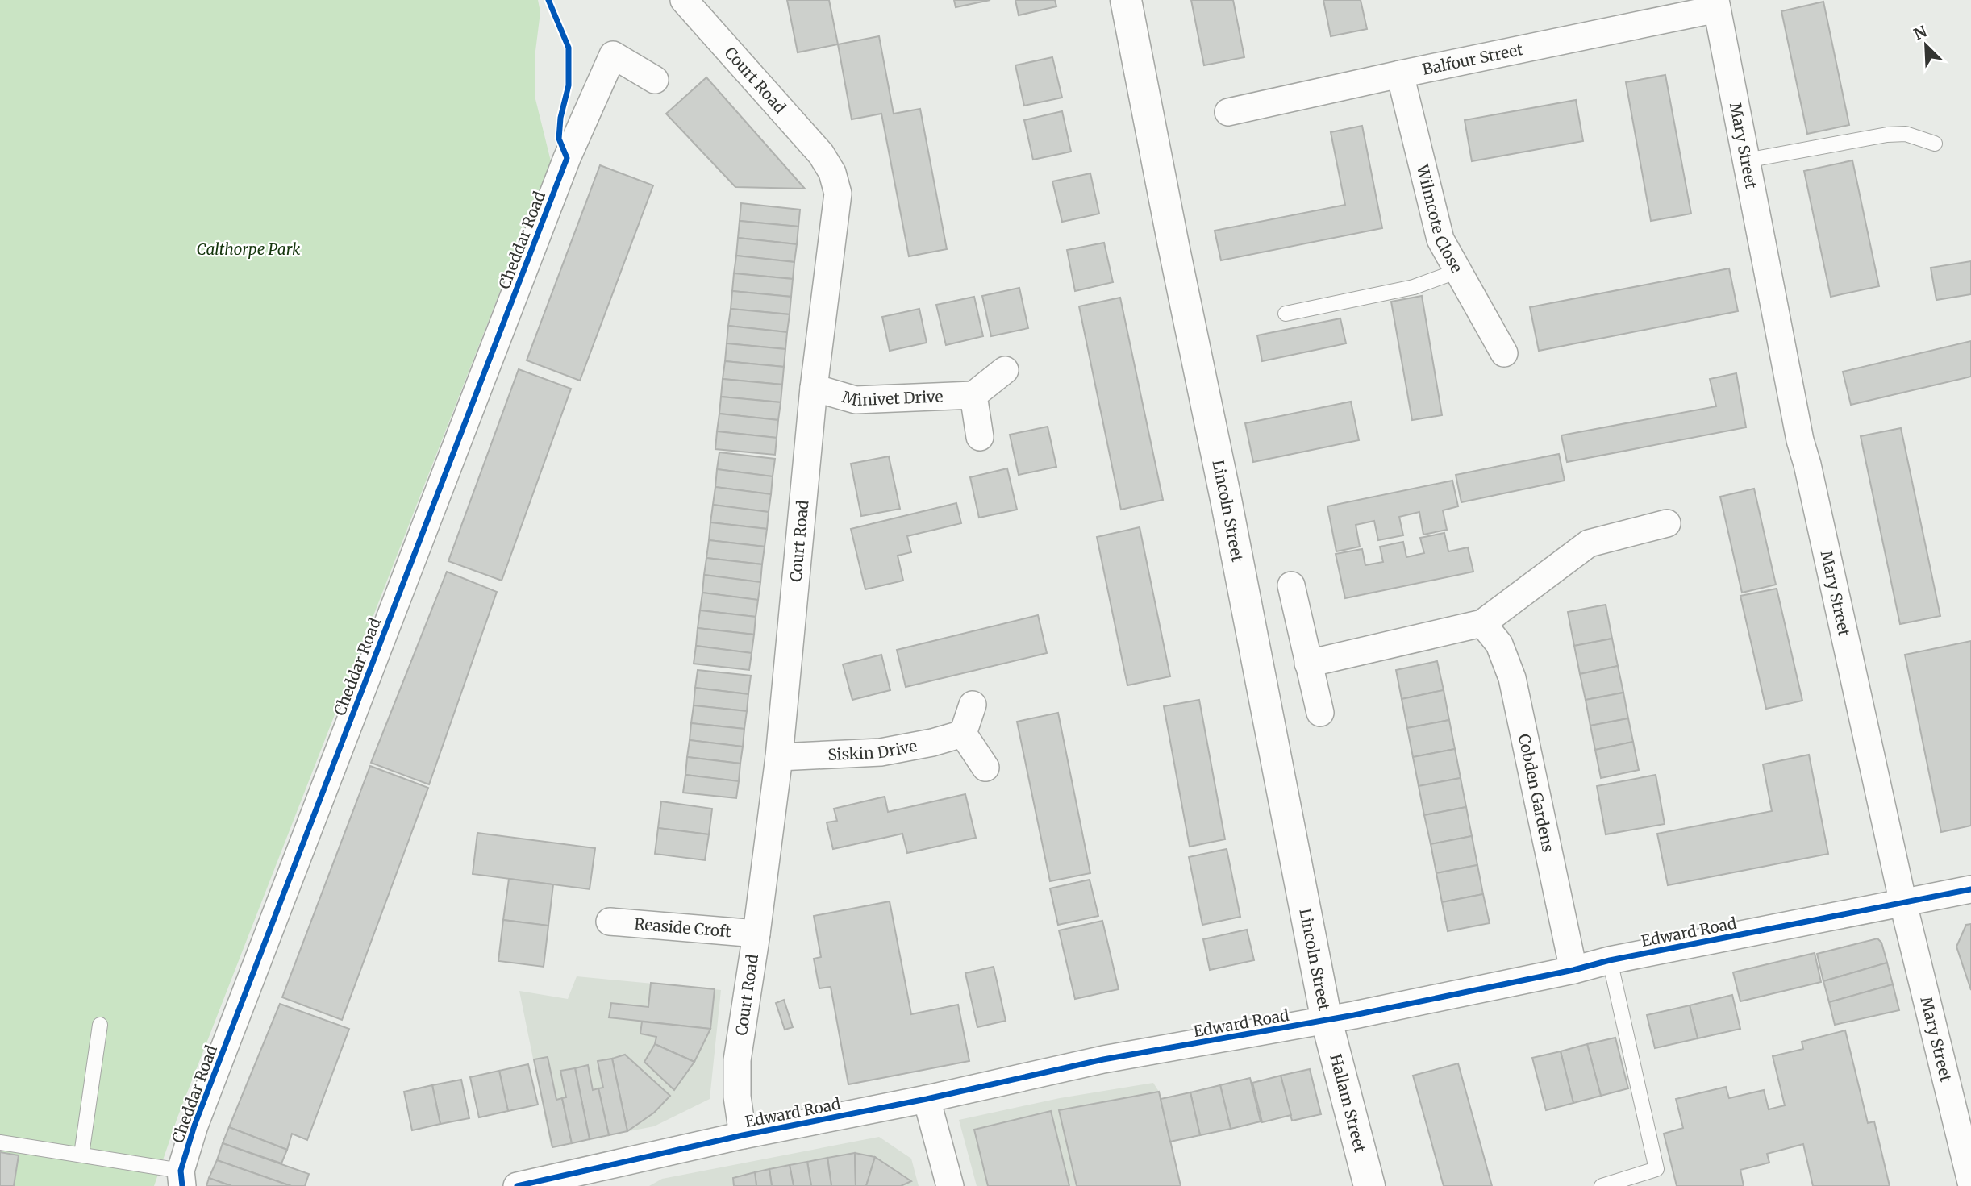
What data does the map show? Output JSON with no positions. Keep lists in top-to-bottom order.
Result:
{
  "streets": {
    "street": [
      "Balfour Street",
      "Court Road",
      "Mary Street",
      "Wilmcote Close",
      "Cheddar Road",
      "Minivet Drive",
      "Lincoln Street",
      "Siskin Drive",
      "Cobden Gardens",
      "Reaside Croft",
      "Edward Road",
      "Hallam Street"
    ]
  },
  "crossings": [
    ["Balfour Street", "Mary Street"],
    ["Balfour Street", "Wilmcote Close"],
    ["Court Road", "Minivet Drive"],
    ["Court Road", "Siskin Drive"],
    ["Court Road", "Reaside Croft"],
    ["Court Road", "Edward Road"],
    ["Mary Street", "Edward Road"],
    ["Lincoln Street", "Edward Road"],
    ["Lincoln Street", "Hallam Street"],
    ["Cobden Gardens", "Edward Road"],
    ["Edward Road", "Hallam Street"]
  ],
  "parks": ["Calthorpe Park"],
  "north": "top left"
}
